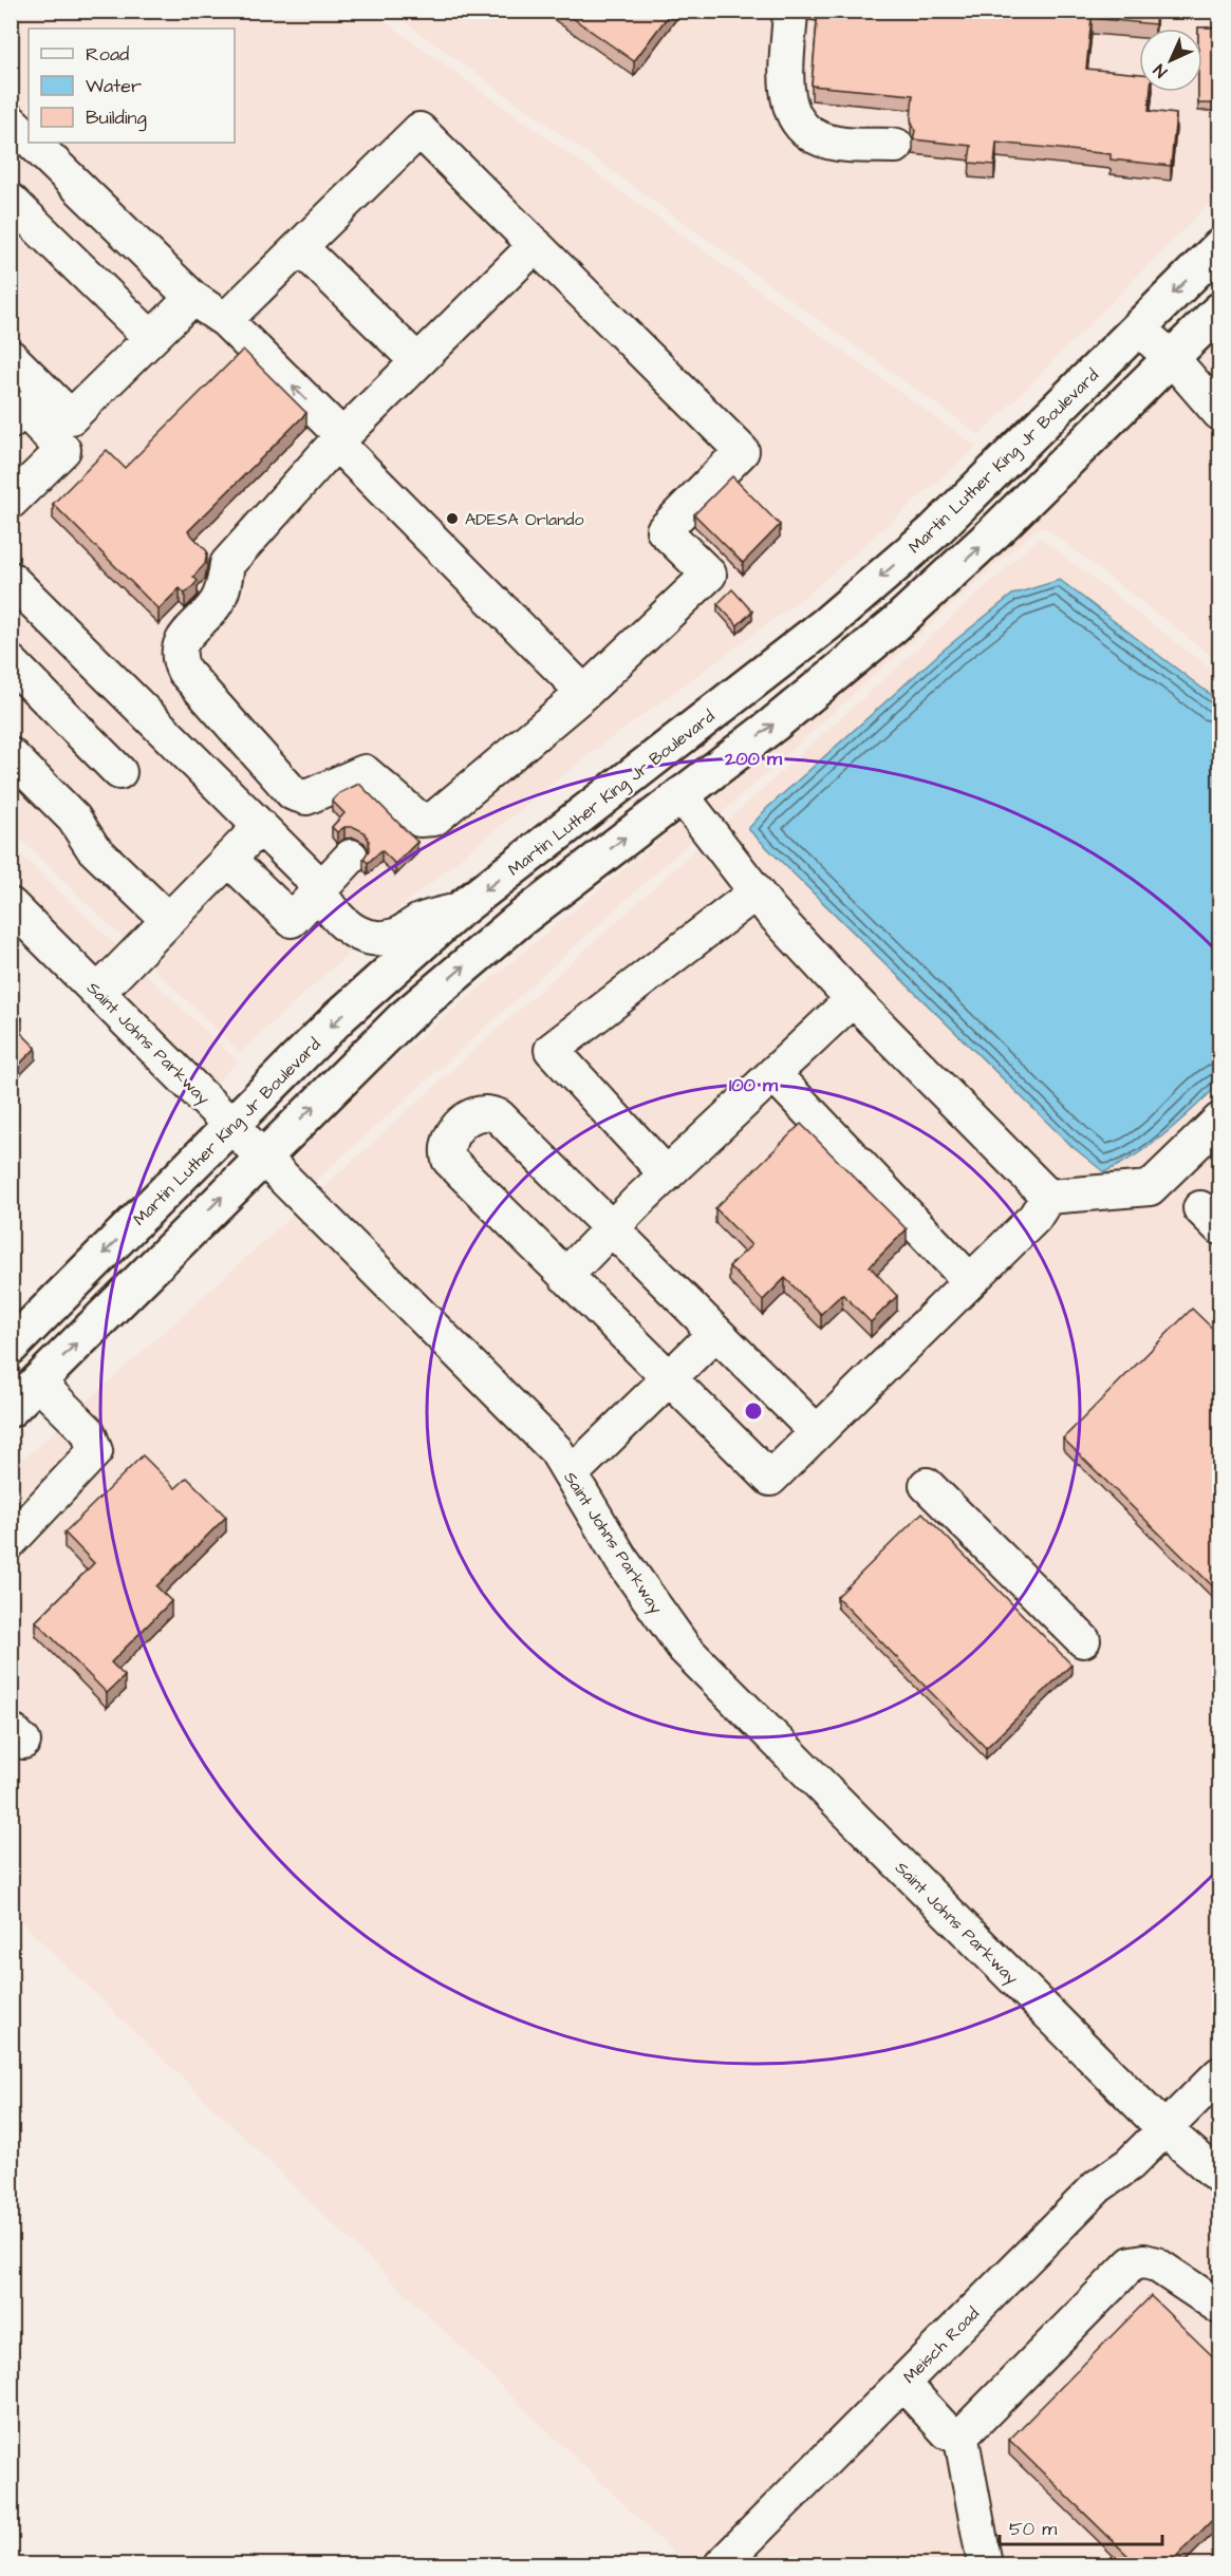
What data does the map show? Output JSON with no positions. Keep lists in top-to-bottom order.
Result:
{
  "streets": {
    "main road": ["Martin Luther King Jr Boulevard"],
    "street": ["Saint Johns Parkway", "Meisch Road"]
  },
  "crossings": [
    ["Martin Luther King Jr Boulevard", "Saint Johns Parkway"],
    ["Saint Johns Parkway", "Meisch Road"]
  ],
  "places": ["ADESA Orlando"],
  "legend": ["Road", "Water", "Building"],
  "scale_bar": "50 m",
  "north": "bottom left",
  "rings": ["200 m", "100 m"]
}
